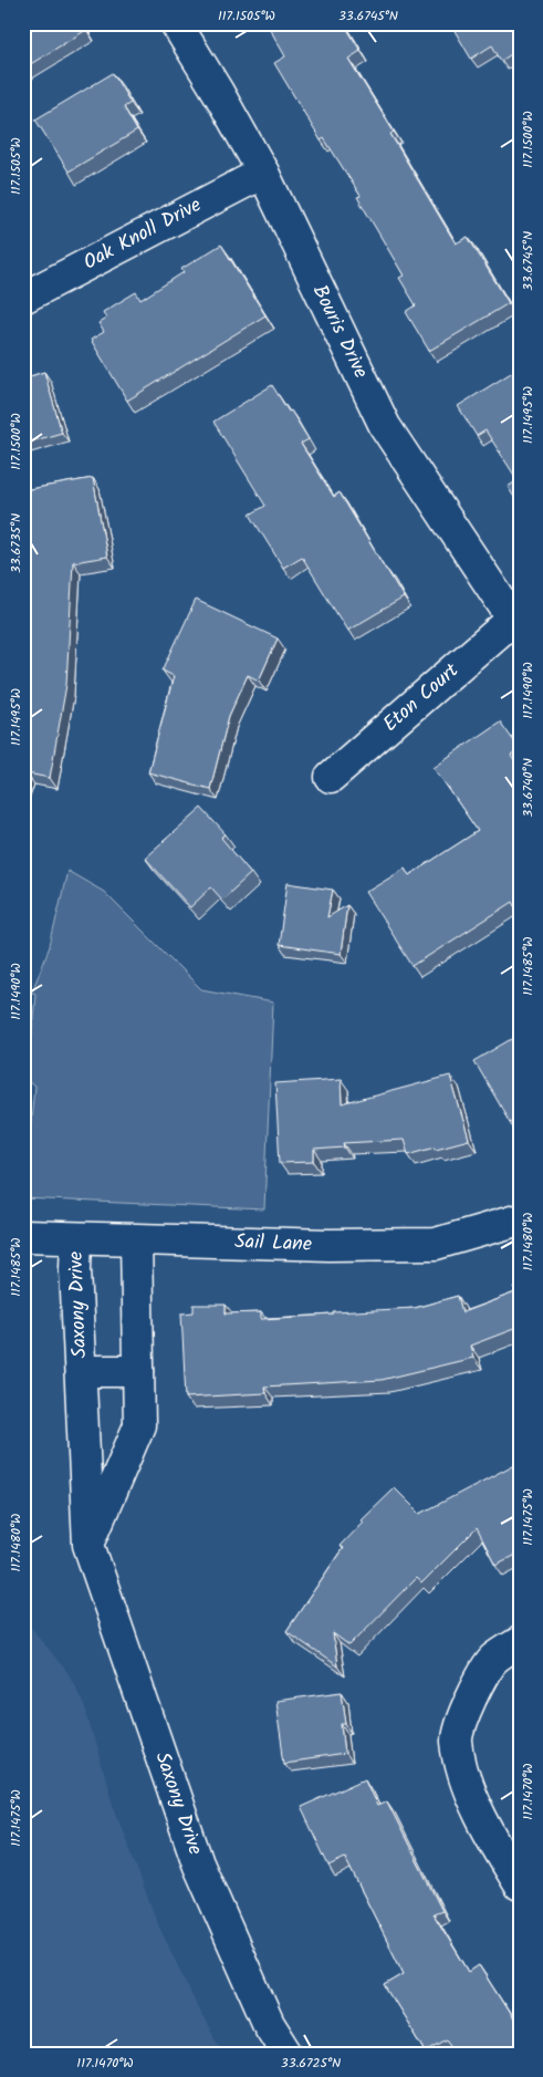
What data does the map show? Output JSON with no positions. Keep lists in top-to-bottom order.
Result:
{
  "streets": {
    "street": [
      "Oak Knoll Drive",
      "Bouris Drive",
      "Eton Court",
      "Sail Lane",
      "Saxony Drive"
    ]
  },
  "crossings": [
    ["Oak Knoll Drive", "Bouris Drive"],
    ["Bouris Drive", "Eton Court"],
    ["Sail Lane", "Saxony Drive"]
  ],
  "coordinates": [
    "117.1505°W",
    "33.6745°N",
    "117.1500°W",
    "117.1495°W",
    "33.6735°N",
    "117.1490°W",
    "33.6740°N",
    "117.1485°W",
    "117.1480°W",
    "117.1475°W",
    "117.1470°W",
    "33.6725°N"
  ]
}
